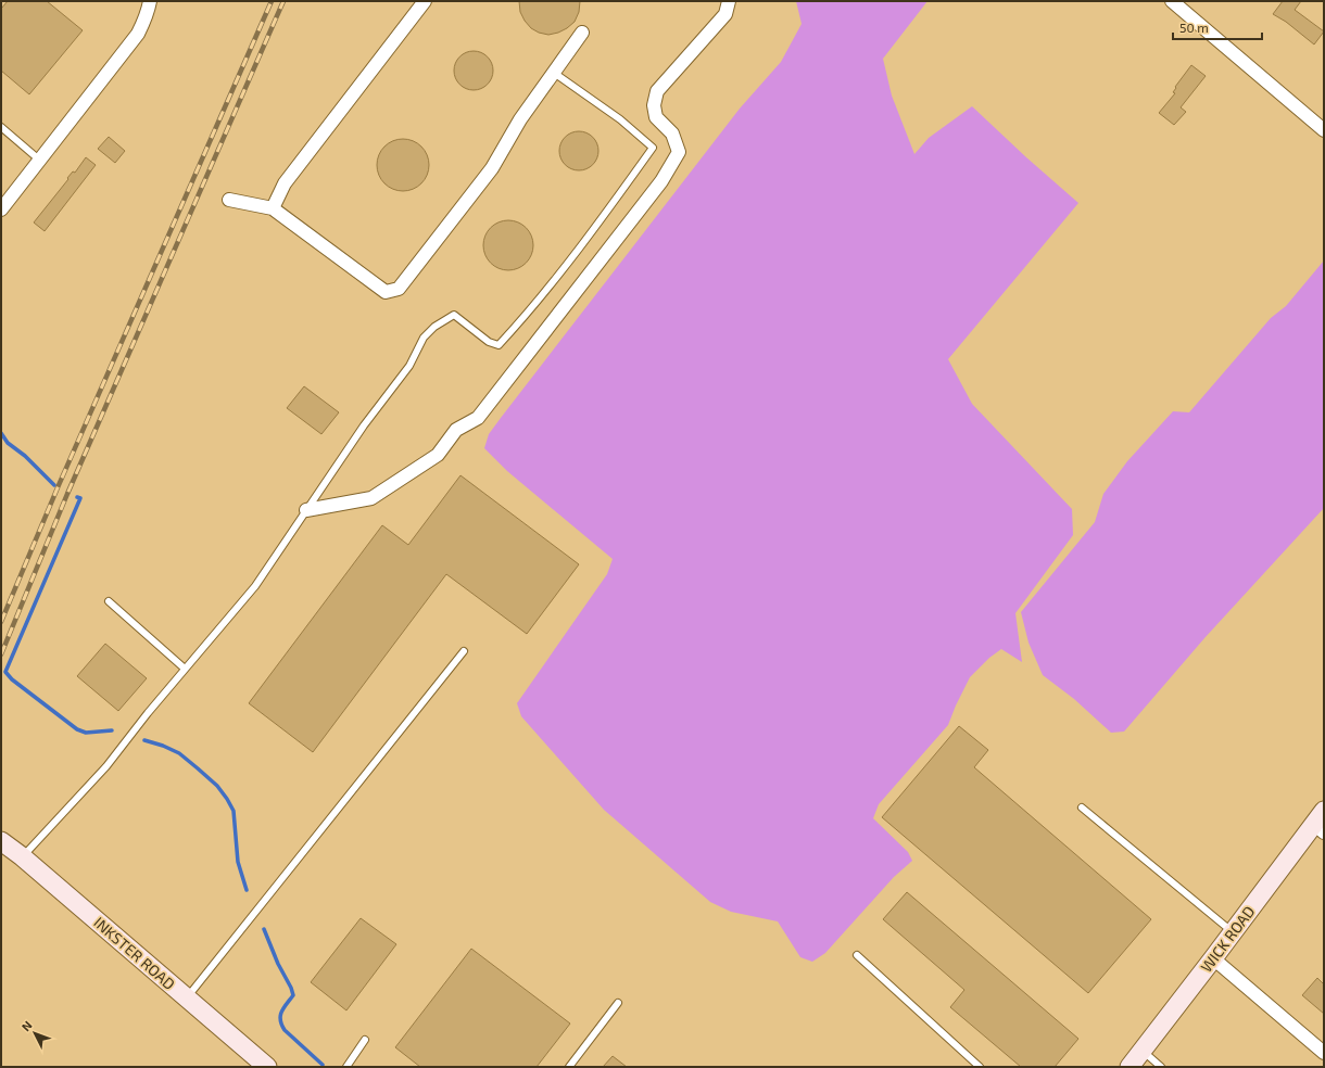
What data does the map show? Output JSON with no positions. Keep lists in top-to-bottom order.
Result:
{
  "streets": {
    "street": ["WICK ROAD", "INKSTER ROAD"]
  },
  "scale_bar": "50 m",
  "north": "top left"
}
